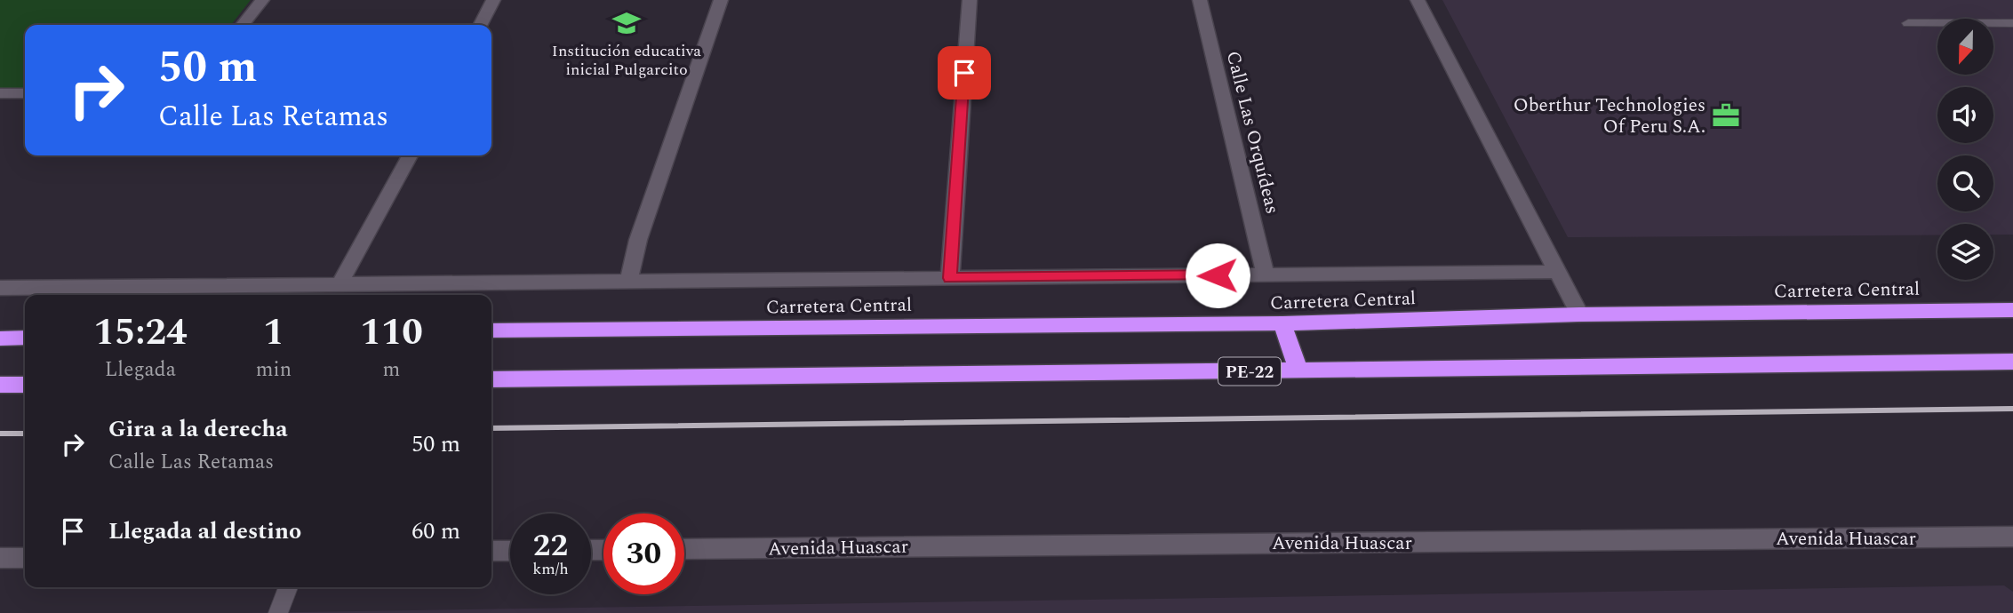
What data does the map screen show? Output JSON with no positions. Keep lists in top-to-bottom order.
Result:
{
  "streets": {
    "highway": ["Carretera Central", "PE-22"],
    "street": ["Calle Las Orquídeas", "Avenida Huascar"]
  },
  "places": {
    "school or university": ["Institución educativa inicial Pulgarcito"],
    "office": ["Oberthur Technologies Of Peru S.A."]
  },
  "north": "bottom",
  "page": {
    "turn": ["50 m", "Calle Las Retamas"],
    "eta": [
      "15:24",
      "Llegada",
      "1",
      "min",
      "110",
      "m"
    ],
    "list": [
      {
        "name": "Gira a la derecha",
        "note": "Calle Las Retamas",
        "value": "50 m"
      },
      {
        "name": "Llegada al destino",
        "value": "60 m"
      }
    ],
    "speed": "22 km/h",
    "limit": "30"
  }
}
